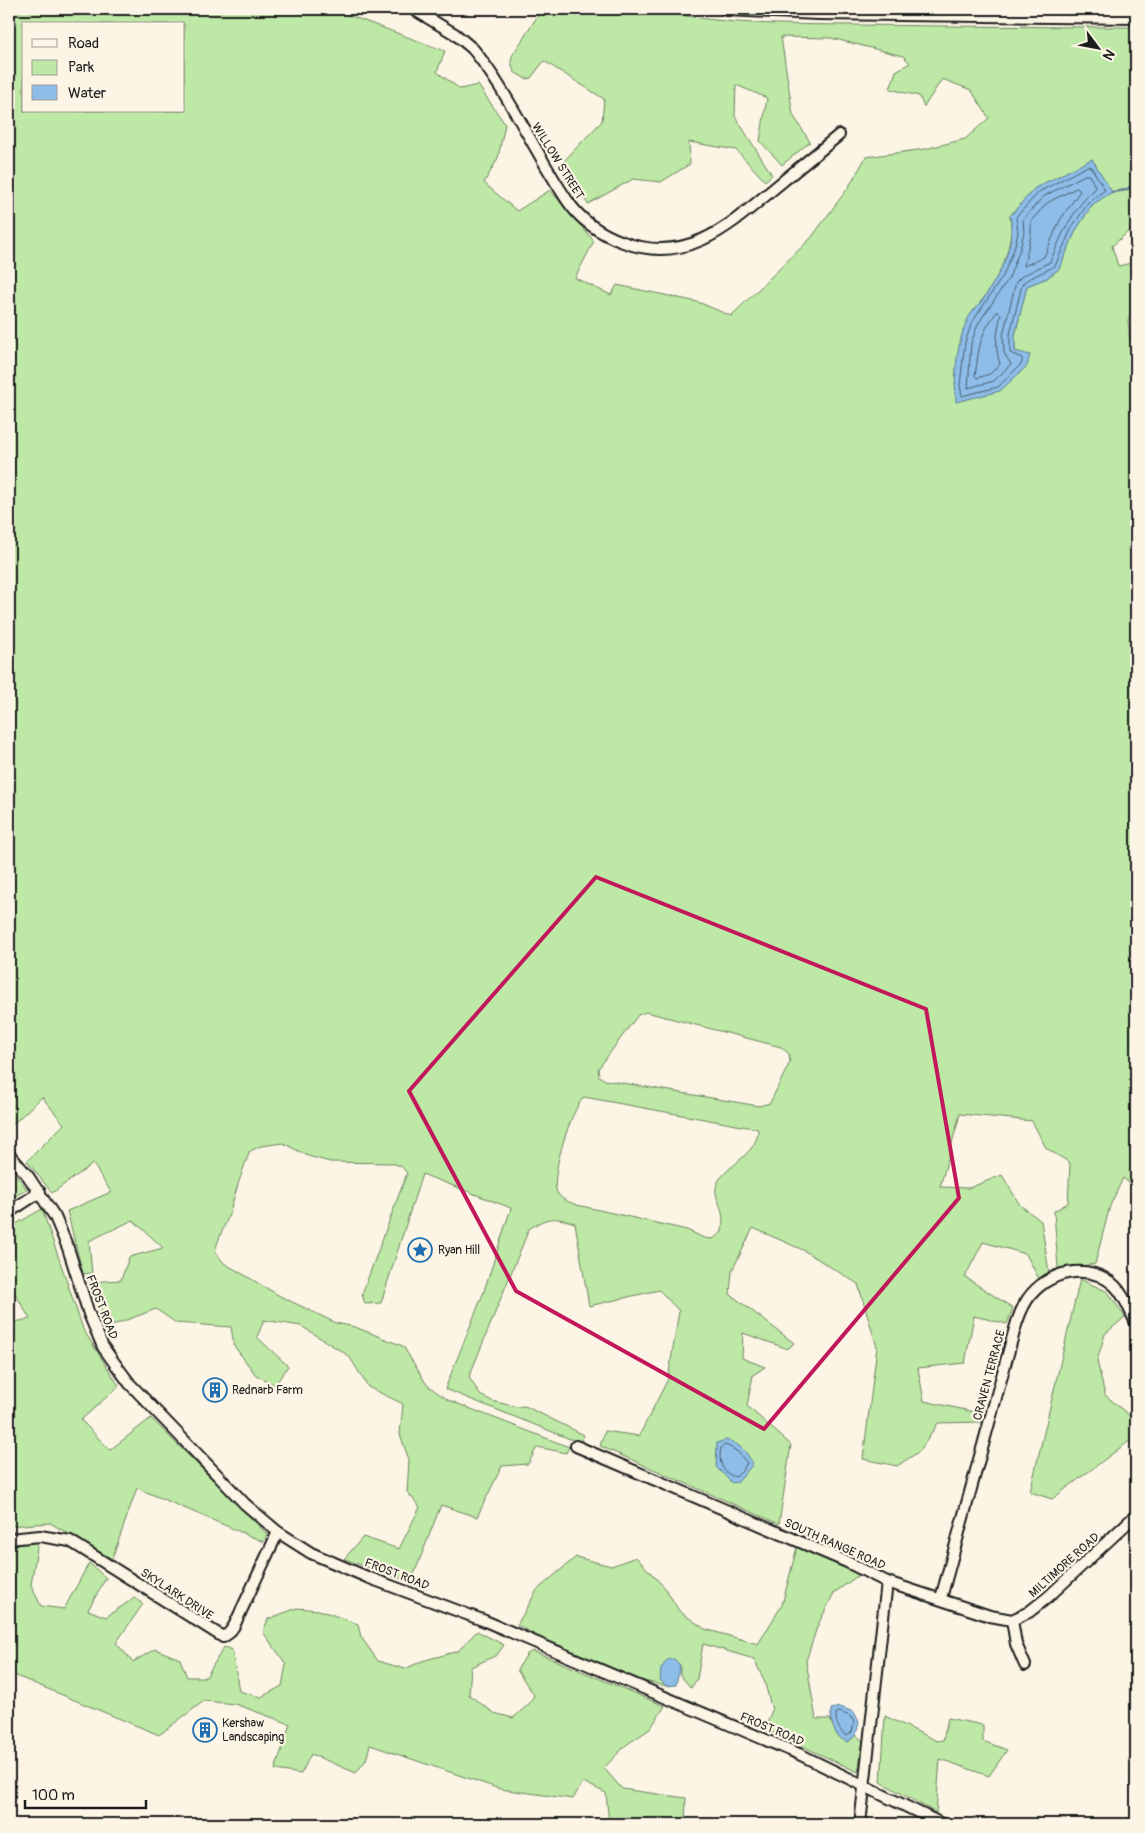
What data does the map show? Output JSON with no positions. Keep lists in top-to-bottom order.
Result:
{
  "streets": {
    "street": [
      "WILLOW STREET",
      "FROST ROAD",
      "CRAVEN TERRACE",
      "SOUTH RANGE ROAD",
      "MILTIMORE ROAD",
      "SKYLARK DRIVE"
    ]
  },
  "crossings": [
    ["FROST ROAD", "SOUTH RANGE ROAD"],
    ["FROST ROAD", "SKYLARK DRIVE"]
  ],
  "places": {
    "place": ["Ryan Hill"],
    "building": ["Rednarb Farm", "Kershaw Landscaping"]
  },
  "legend": ["Road", "Park", "Water"],
  "scale_bar": "100 m",
  "north": "bottom right"
}
